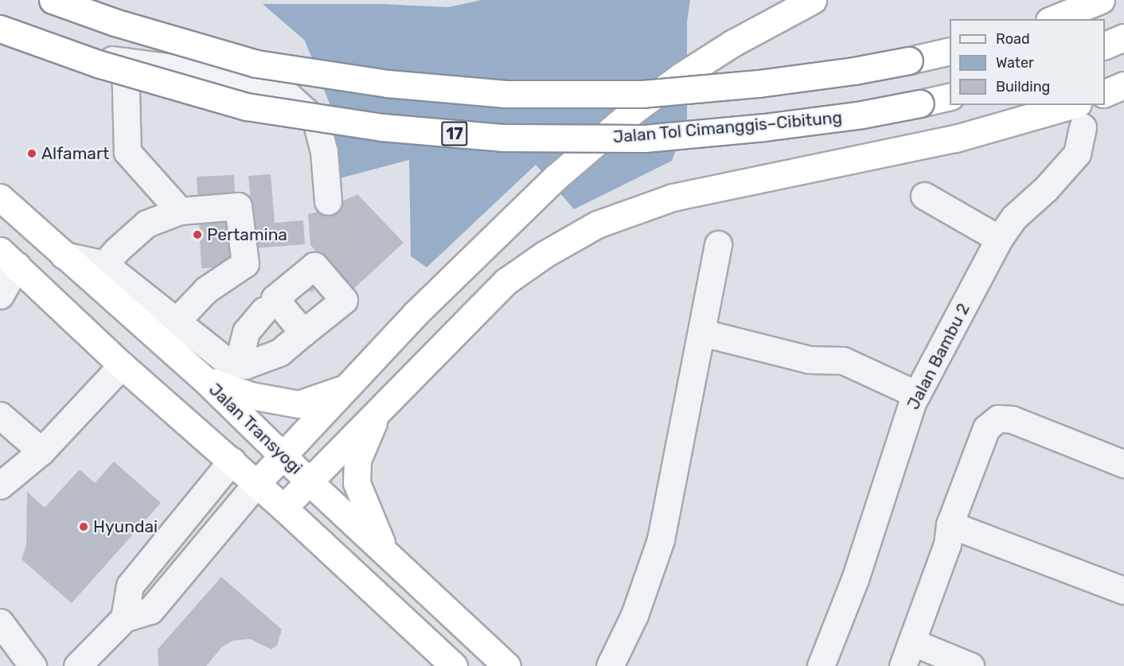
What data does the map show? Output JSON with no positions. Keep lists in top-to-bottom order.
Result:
{
  "streets": {
    "highway": ["Jalan Tol Cimanggis–Cibitung", "17", "Jalan Transyogi"],
    "street": ["Jalan Bambu 2"]
  },
  "places": ["Alfamart", "Pertamina", "Hyundai"],
  "legend": ["Road", "Water", "Building"]
}
